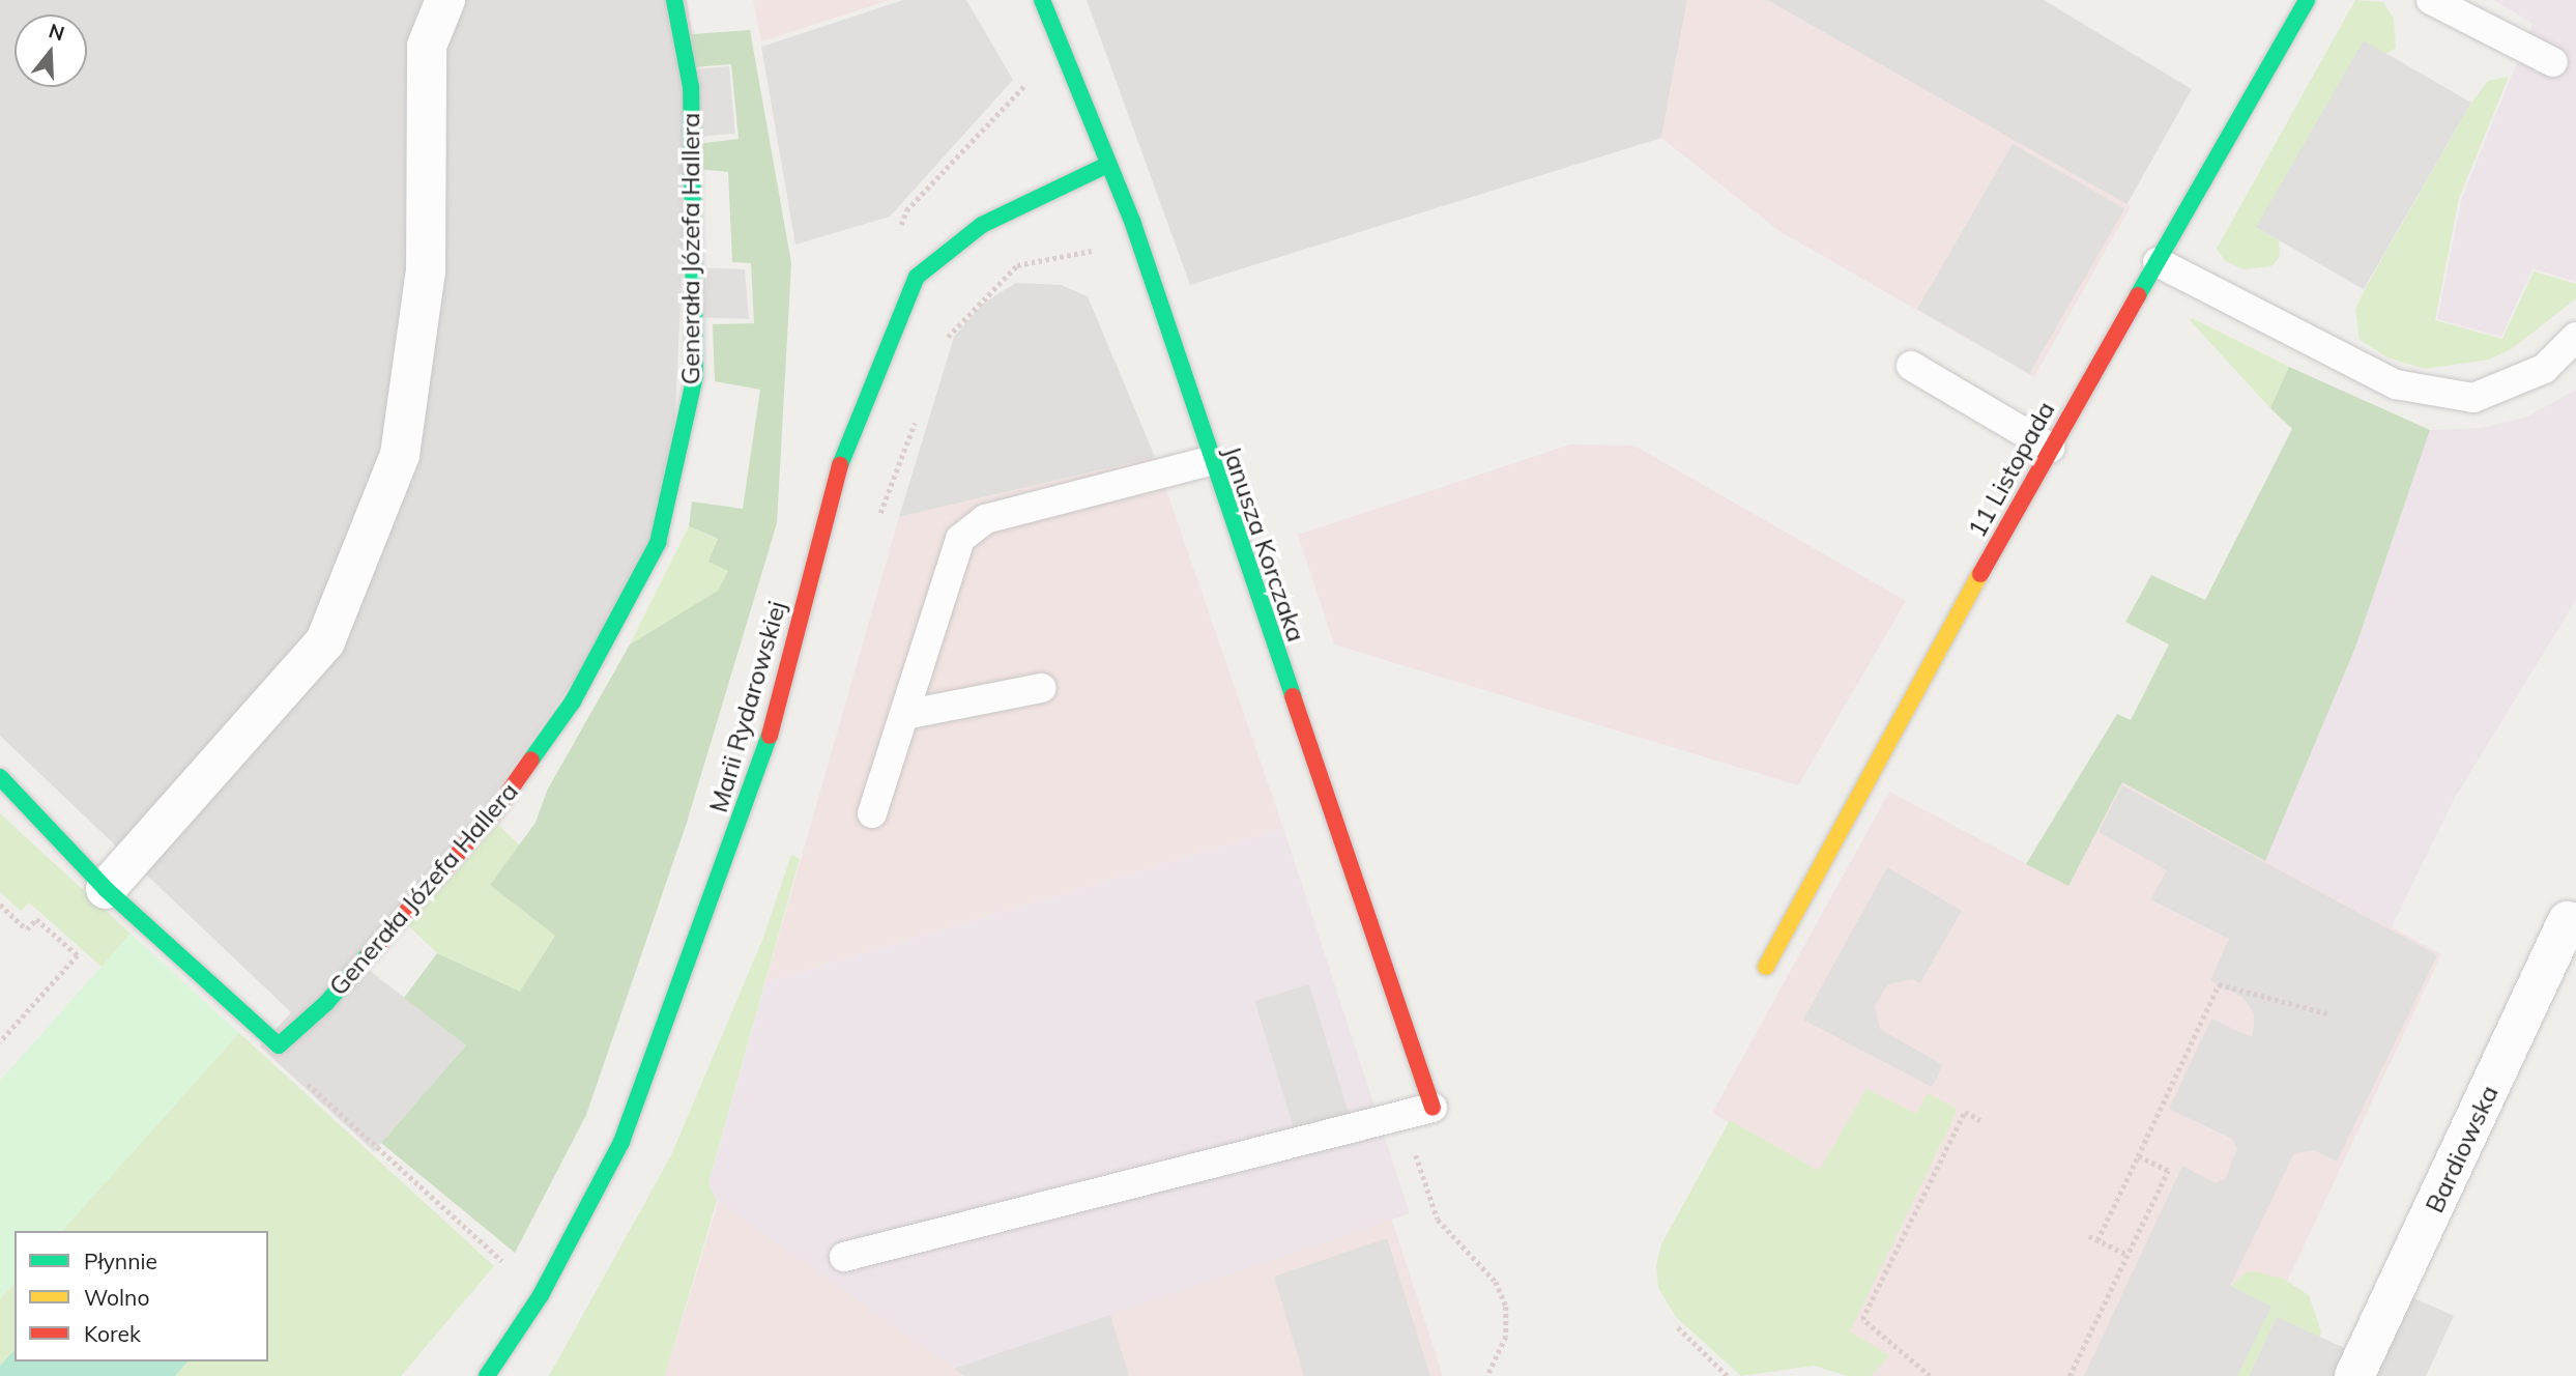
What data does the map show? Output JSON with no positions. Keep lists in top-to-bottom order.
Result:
{
  "streets": {
    "street": [
      "Generała Józefa Hallera",
      "11 Listopada",
      "Janusza Korczaka",
      "Marii Rydarowskiej",
      "Bardiowska"
    ]
  },
  "crossings": [
    ["Janusza Korczaka", "Marii Rydarowskiej"]
  ],
  "legend": ["Płynnie", "Wolno", "Korek"],
  "north": "top"
}
